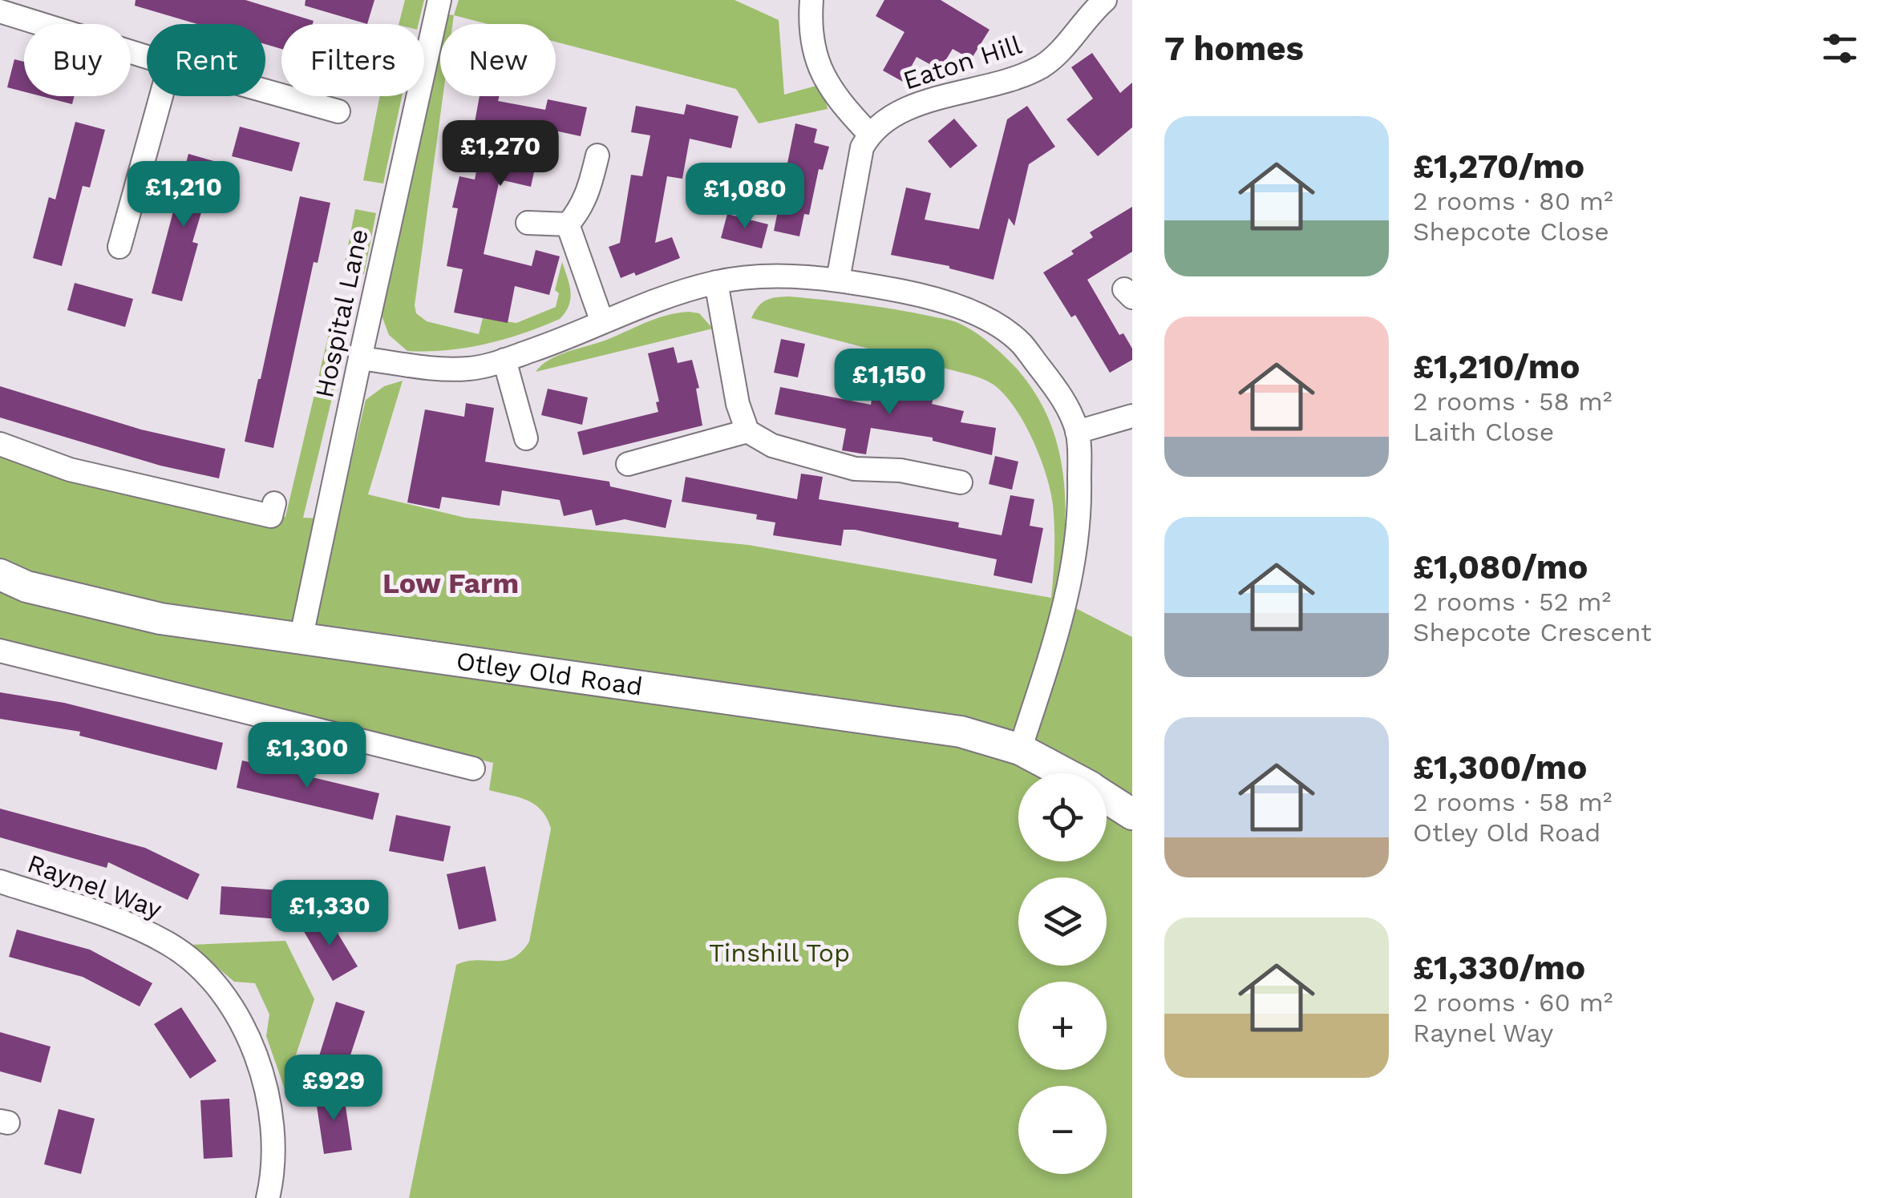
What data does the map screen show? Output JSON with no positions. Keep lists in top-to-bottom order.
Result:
{
  "streets": {
    "street": [
      "Eaton Hill",
      "Hospital Lane",
      "Otley Old Road",
      "Raynel Way"
    ]
  },
  "crossings": [
    ["Hospital Lane", "Otley Old Road"]
  ],
  "districts": ["Low Farm"],
  "parks": ["Tinshill Top"],
  "page": {
    "heading": "7 homes",
    "chip": [
      "Buy",
      "Rent",
      "Filters",
      "New"
    ],
    "list": [
      {
        "name": "£1,270/mo",
        "note": "2 rooms · 80 m² · Shepcote Close"
      },
      {
        "name": "£1,210/mo",
        "note": "2 rooms · 58 m² · Laith Close"
      },
      {
        "name": "£1,080/mo",
        "note": "2 rooms · 52 m² · Shepcote Crescent"
      },
      {
        "name": "£1,300/mo",
        "note": "2 rooms · 58 m² · Otley Old Road"
      },
      {
        "name": "£1,330/mo",
        "note": "2 rooms · 60 m² · Raynel Way"
      }
    ],
    "price": [
      "£1,270",
      "£1,210",
      "£1,080",
      "£1,150",
      "£1,300",
      "£1,330",
      "£929"
    ],
    "map_buttons": ["+", "−"]
  }
}
